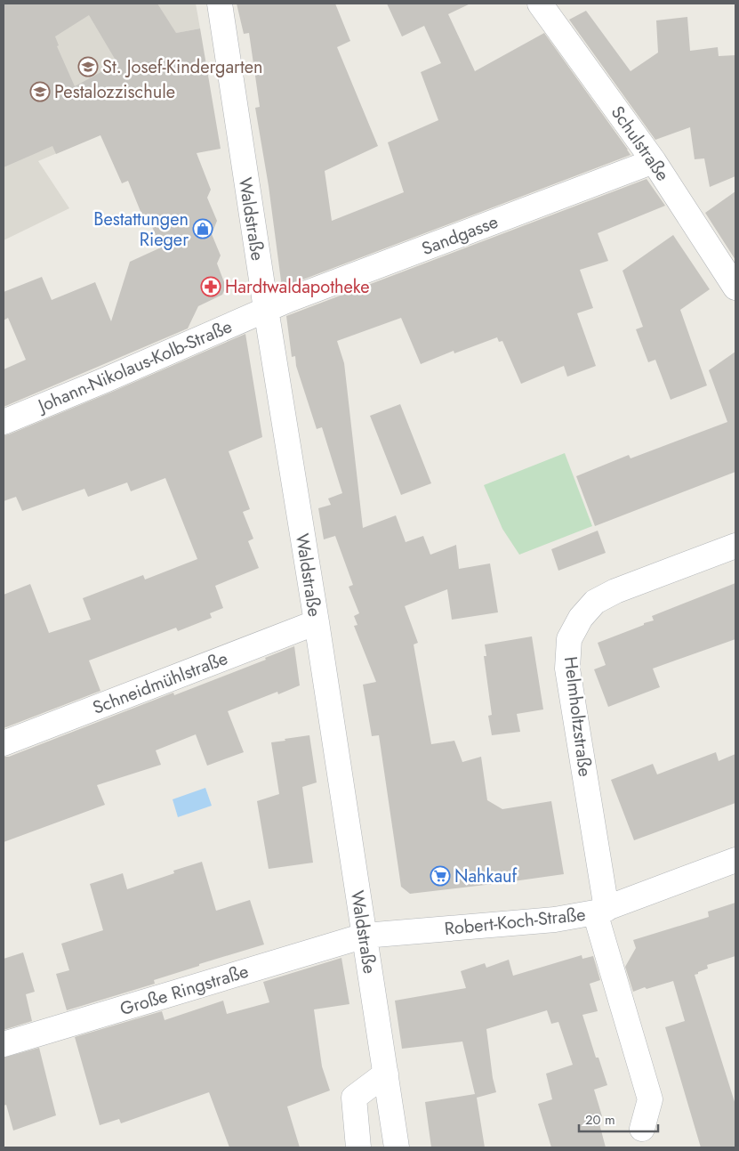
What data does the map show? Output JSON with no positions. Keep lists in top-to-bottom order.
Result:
{
  "streets": {
    "street": [
      "Schulstraße",
      "Waldstraße",
      "Sandgasse",
      "Johann-Nikolaus-Kolb-Straße",
      "Schneidmühlstraße",
      "Helmholtzstraße",
      "Robert-Koch-Straße",
      "Große Ringstraße"
    ]
  },
  "crossings": [
    ["Schulstraße", "Sandgasse"],
    ["Waldstraße", "Sandgasse"],
    ["Waldstraße", "Johann-Nikolaus-Kolb-Straße"],
    ["Waldstraße", "Schneidmühlstraße"],
    ["Waldstraße", "Robert-Koch-Straße"],
    ["Waldstraße", "Große Ringstraße"],
    ["Sandgasse", "Johann-Nikolaus-Kolb-Straße"],
    ["Helmholtzstraße", "Robert-Koch-Straße"],
    ["Robert-Koch-Straße", "Große Ringstraße"]
  ],
  "places": {
    "school or university": ["St. Josef-Kindergarten", "Pestalozzischule"],
    "shop": ["Bestattungen Rieger"],
    "pharmacy": ["Hardtwaldapotheke"],
    "supermarket": ["Nahkauf"]
  },
  "scale_bar": "20 m"
}
